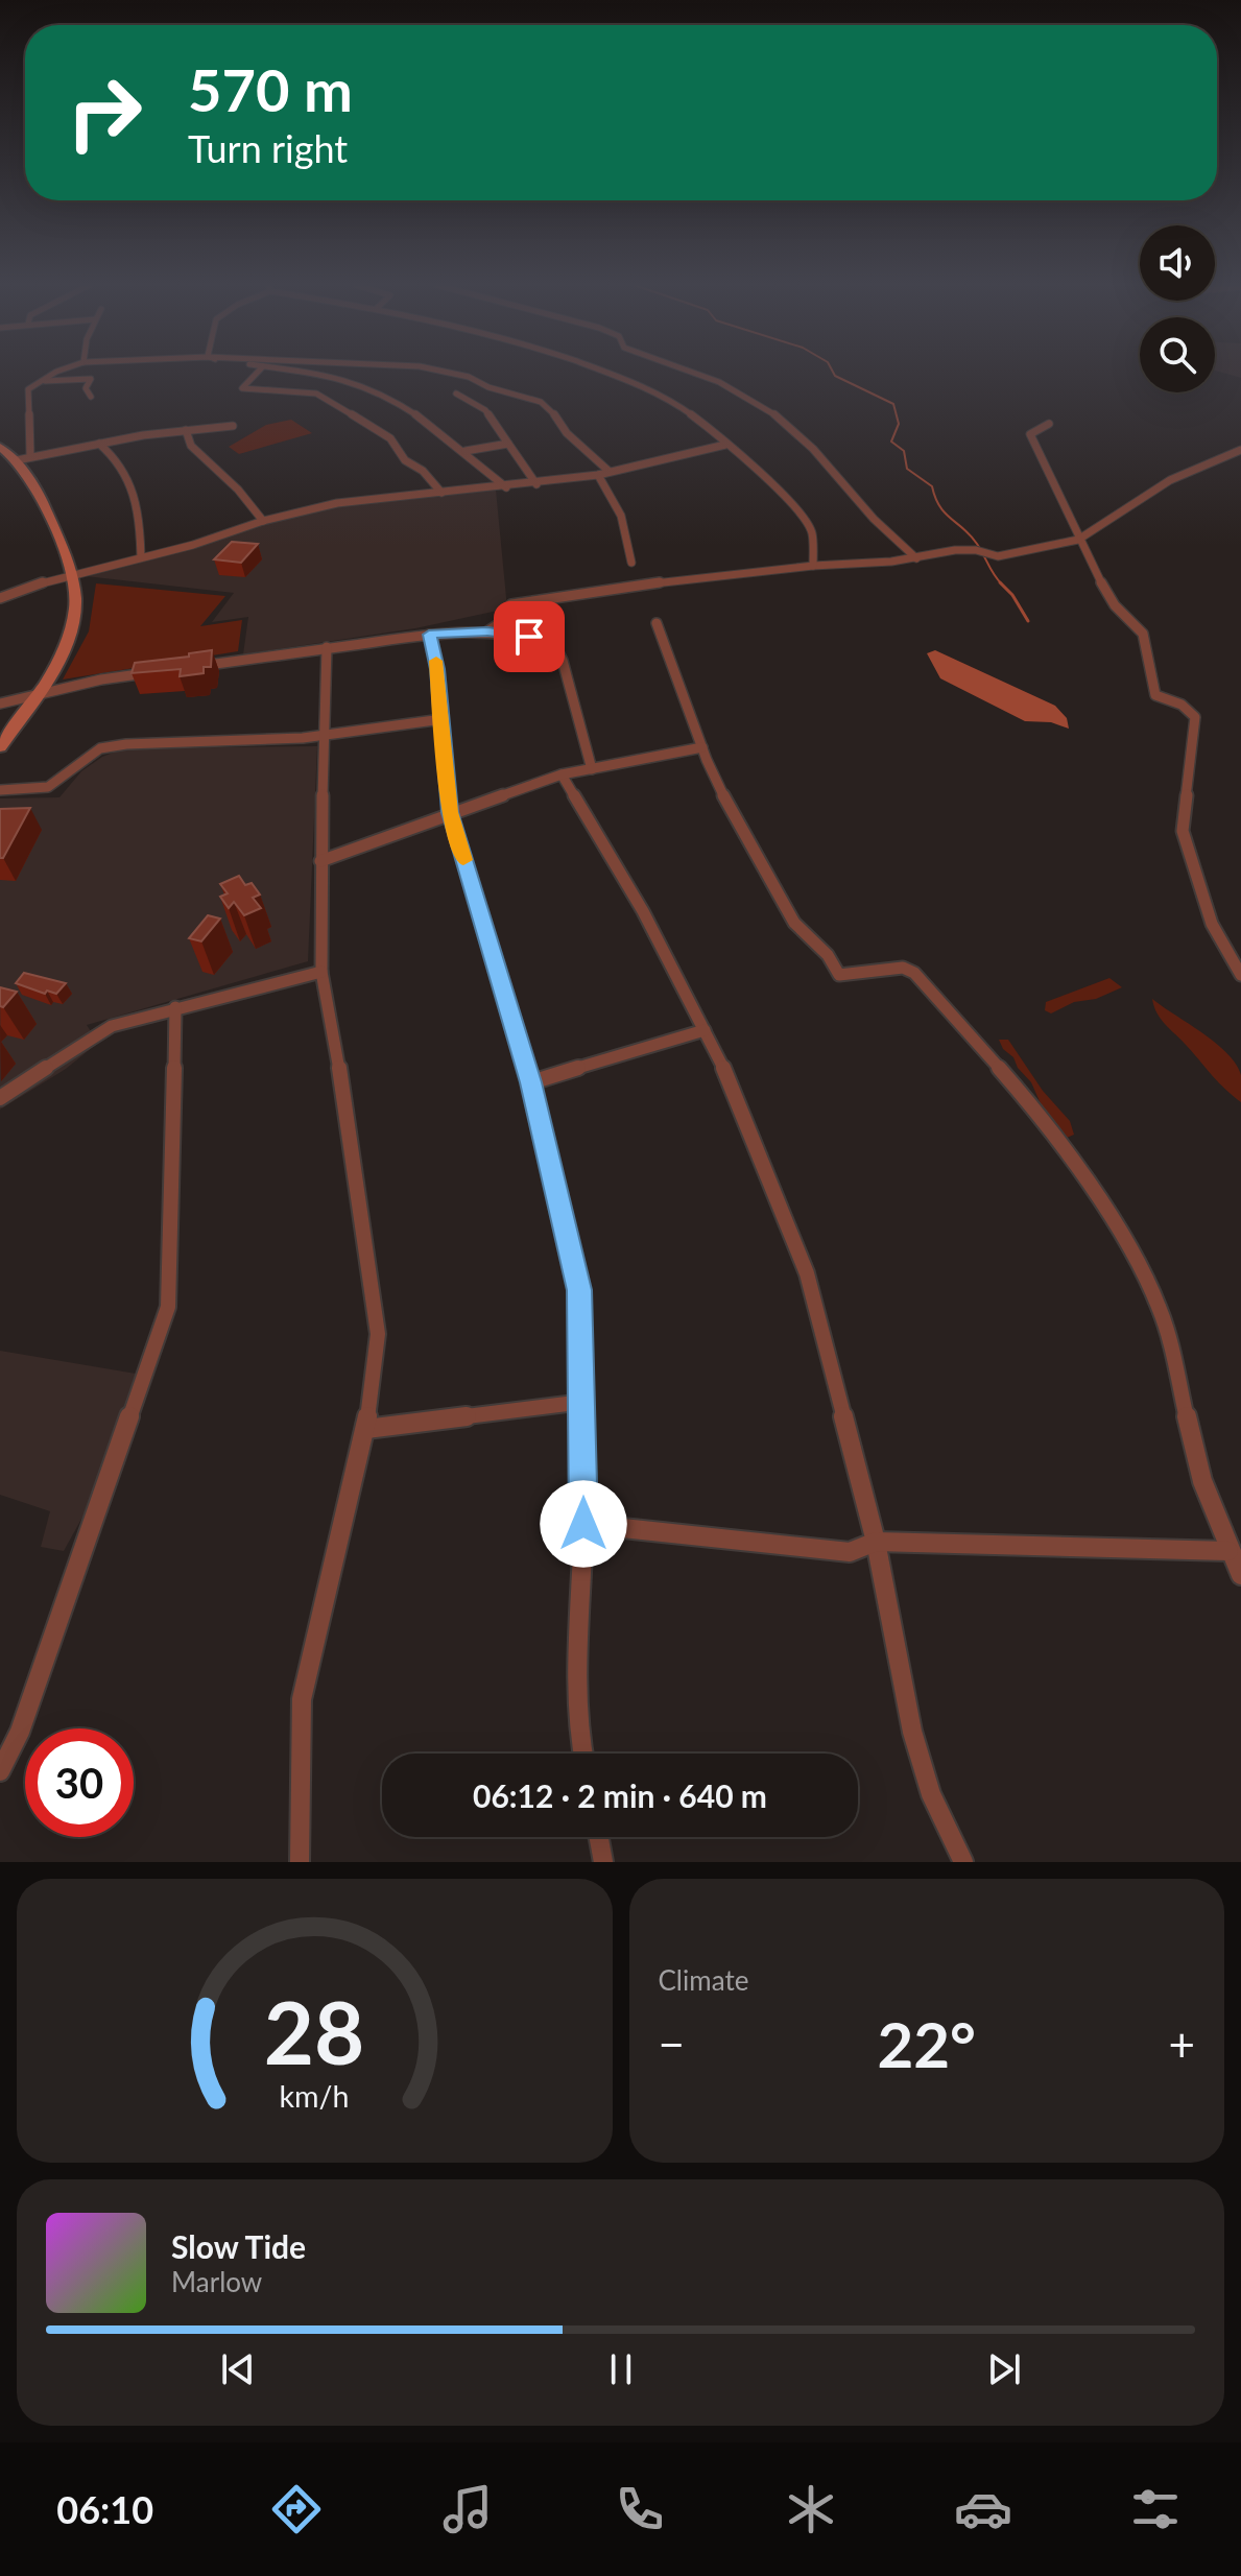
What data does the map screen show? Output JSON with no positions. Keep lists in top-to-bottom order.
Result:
{
  "page": {
    "turn": ["570 m", "Turn right"],
    "limit": "30",
    "trip": "06:12 · 2 min · 640 m",
    "tile": "Climate",
    "heat": ["−", "22°", "+"],
    "song": ["Slow Tide", "Marlow"],
    "tabs": "06:10",
    "gauge": ["28", "km/h"]
  }
}
